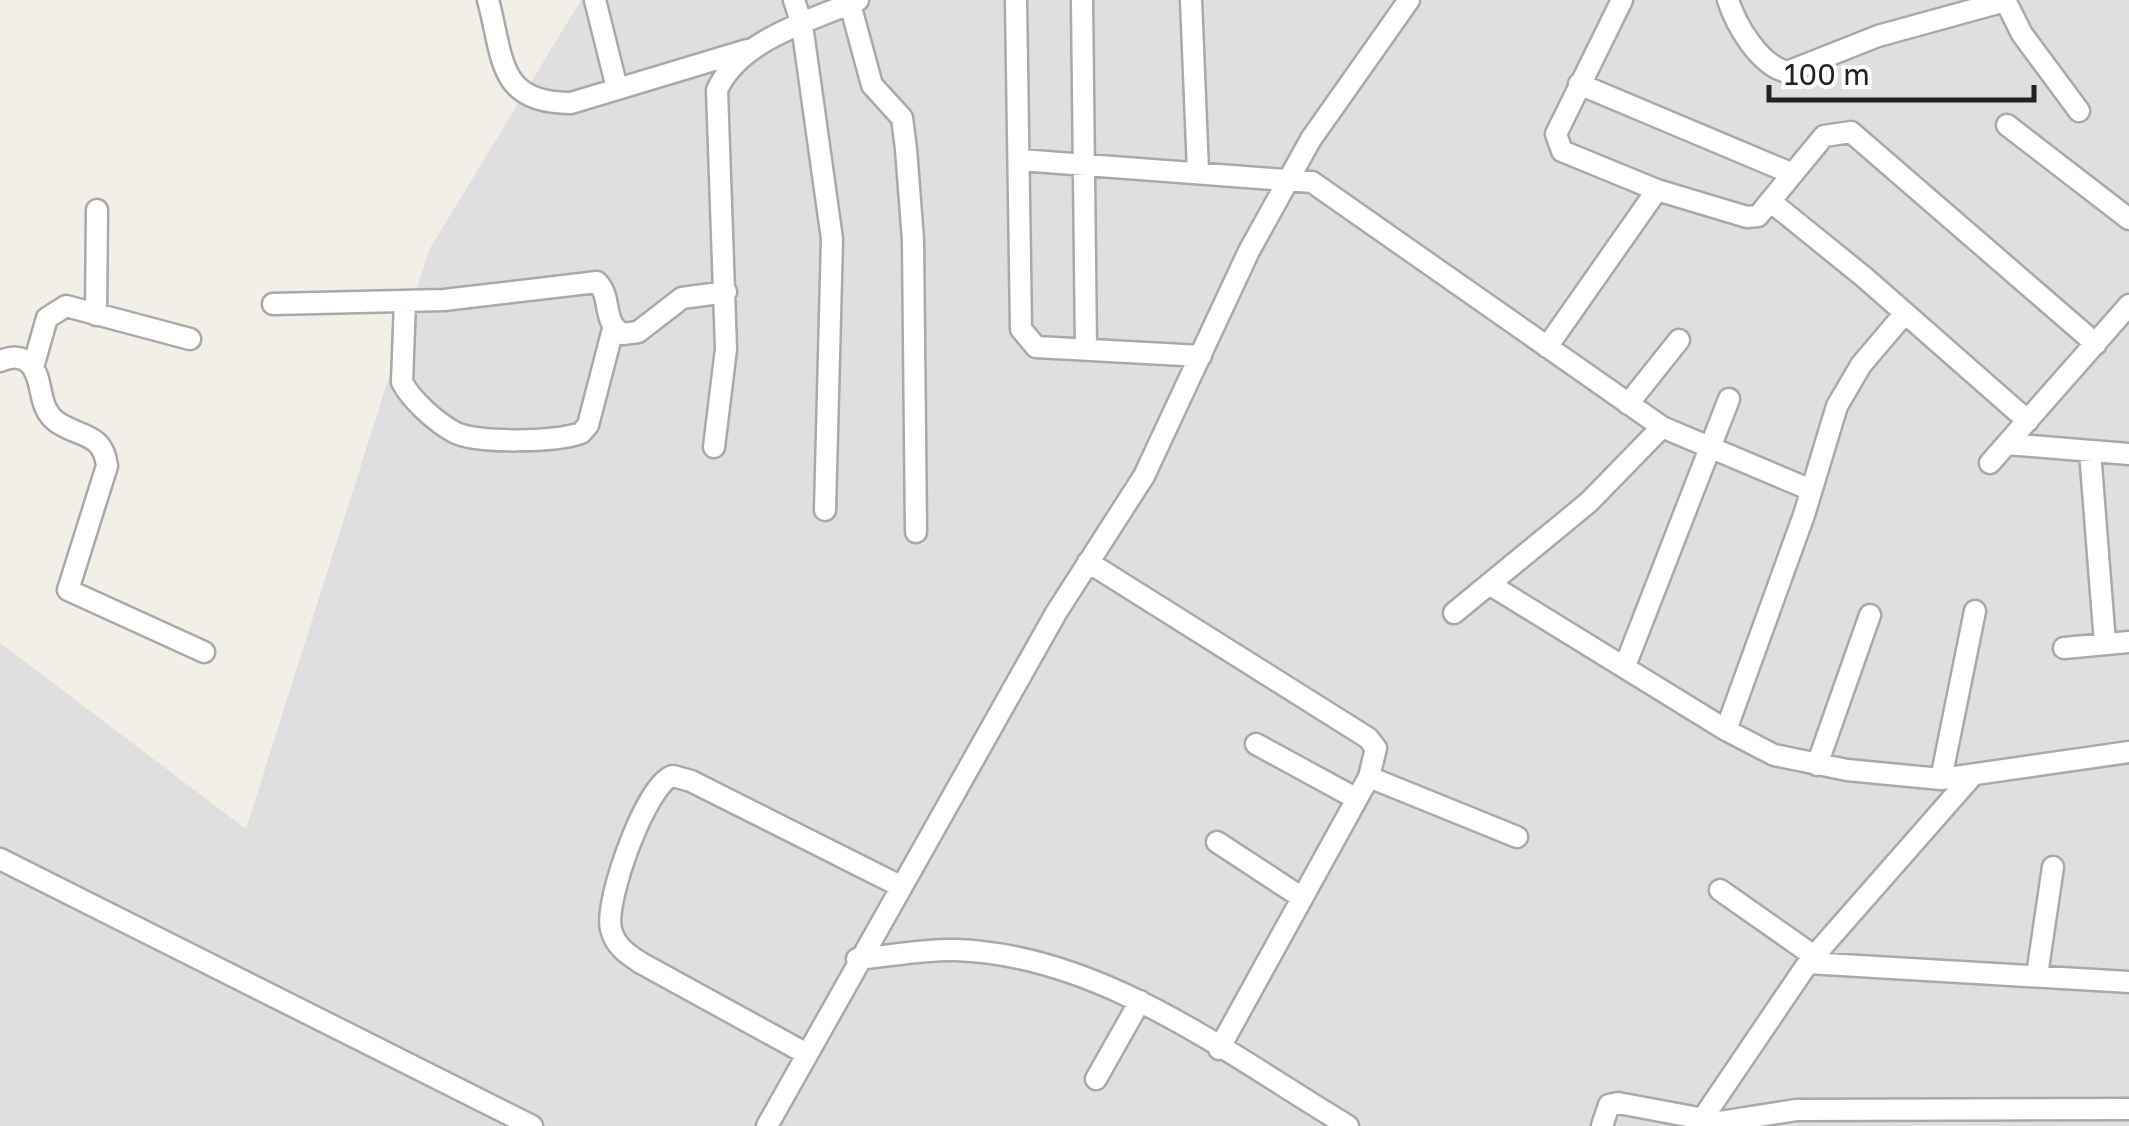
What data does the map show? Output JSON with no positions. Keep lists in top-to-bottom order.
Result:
{
  "scale_bar": "100 m"
}
